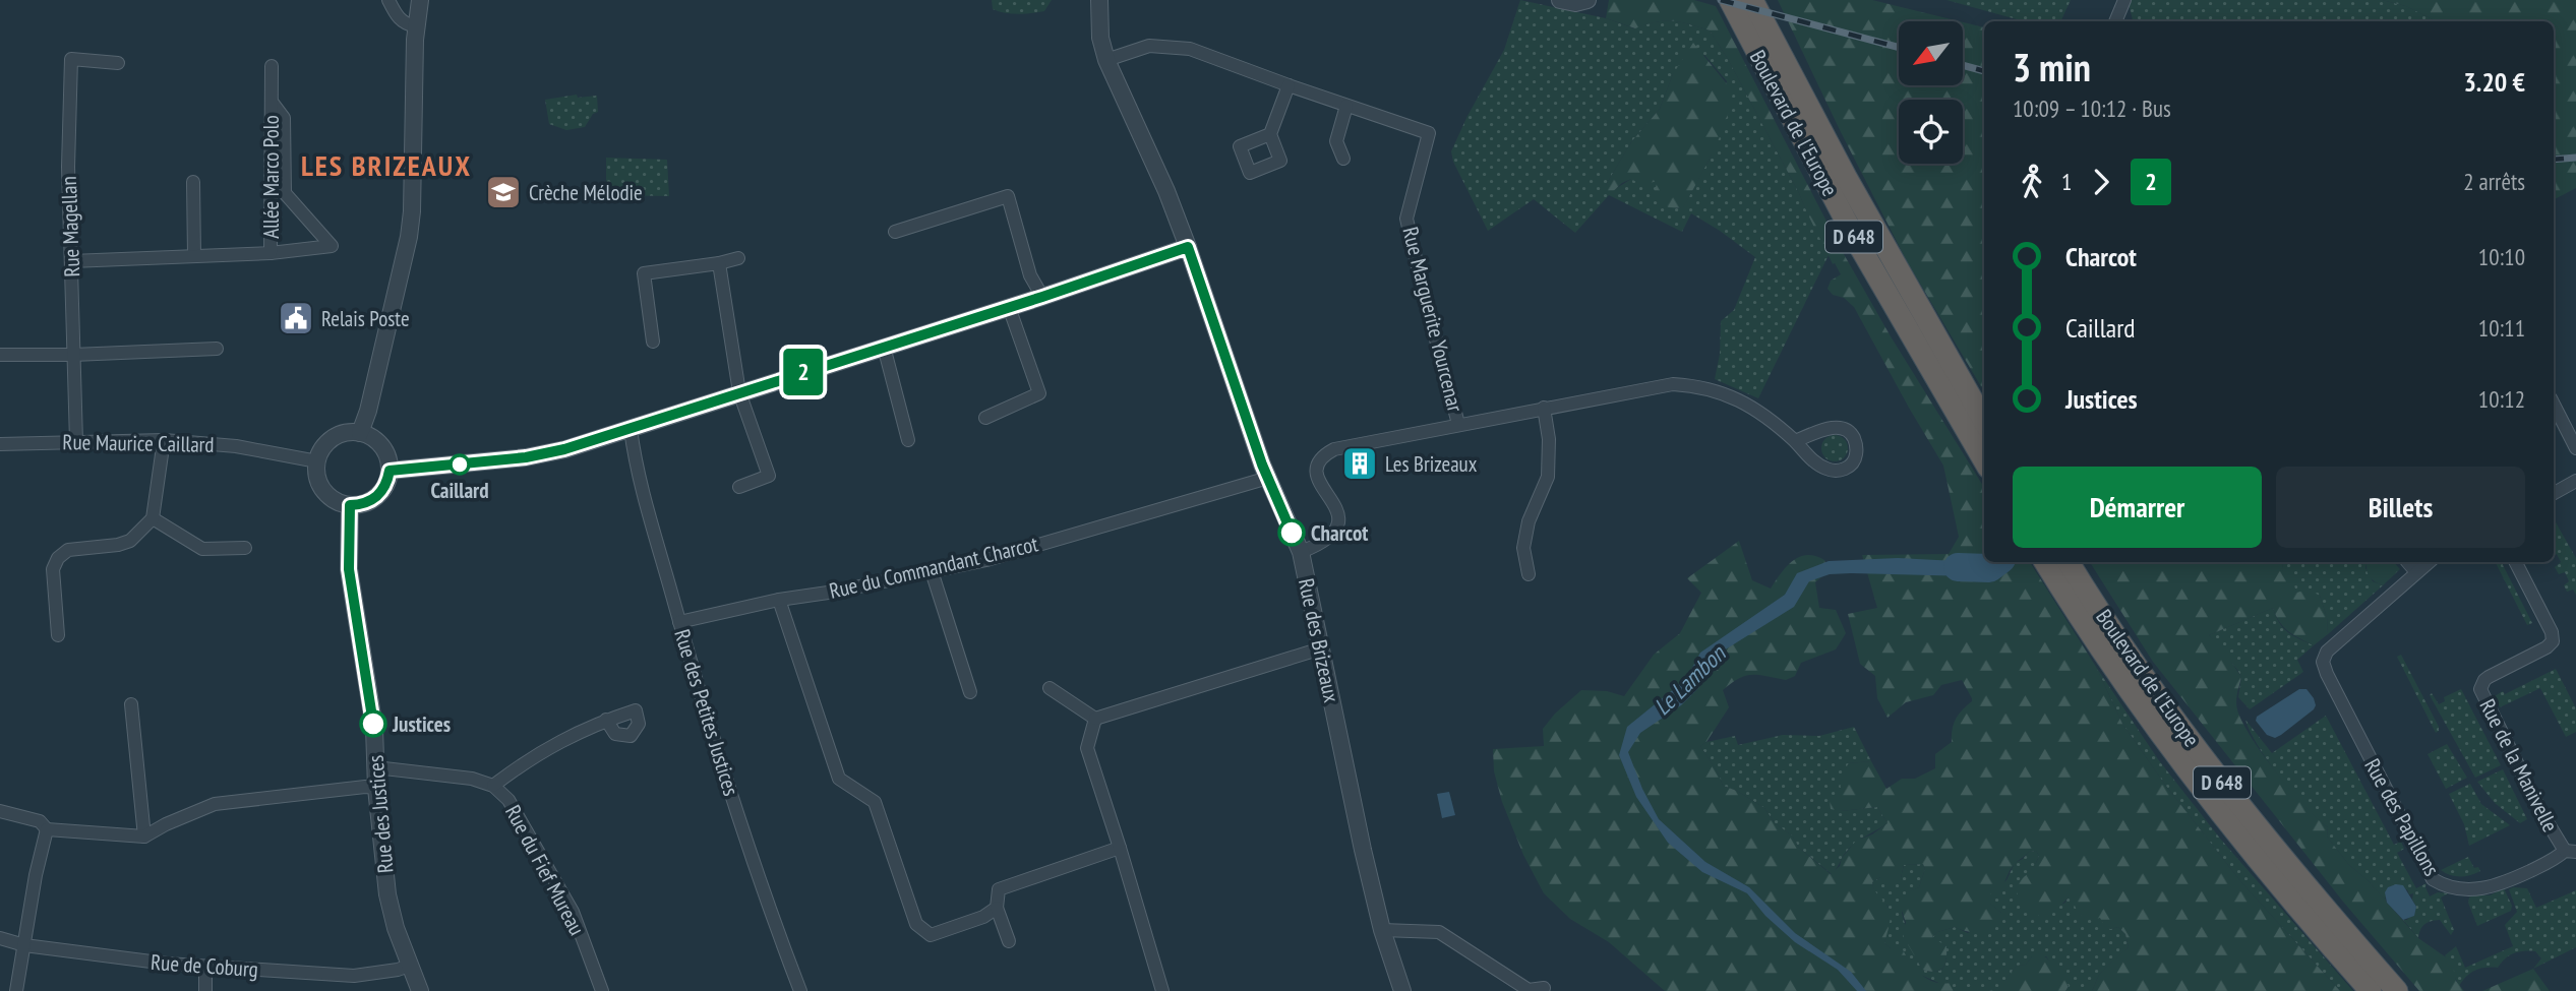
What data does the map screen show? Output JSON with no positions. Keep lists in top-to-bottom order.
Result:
{
  "streets": {
    "highway": ["Boulevard de l'Europe", "D 648"],
    "street": [
      "Allée Marco Polo",
      "Rue Magellan",
      "Rue Marguerite Yourcenar",
      "Rue Maurice Caillard",
      "Rue du Commandant Charcot",
      "Rue des Brizeaux",
      "Rue des Petites Justices",
      "Rue de la Manivelle",
      "Rue des Justices",
      "Rue des Papillons",
      "Rue du Fief Mureau",
      "Rue de Coburg"
    ]
  },
  "crossings": [
    ["Allée Marco Polo", "Rue Magellan"],
    ["Rue Magellan", "Rue Maurice Caillard"],
    ["Rue Marguerite Yourcenar", "Rue des Brizeaux"],
    ["Rue Maurice Caillard", "Rue des Justices"],
    ["Rue du Commandant Charcot", "Rue des Brizeaux"],
    ["Rue du Commandant Charcot", "Rue des Petites Justices"],
    ["Rue de la Manivelle", "Rue des Papillons"],
    ["Rue des Justices", "Rue du Fief Mureau"],
    ["Rue des Justices", "Rue de Coburg"]
  ],
  "districts": ["LES BRIZEAUX"],
  "water": ["Le Lambon"],
  "places": {
    "school or university": ["Crèche Mélodie"],
    "public building": ["Relais Poste"],
    "building": ["Les Brizeaux"],
    "other": ["Caillard", "Charcot", "Justices"]
  },
  "lines": ["bus line 2"],
  "north": "bottom left",
  "page": {
    "on_map": "2",
    "heading": ["3 min", "10:09 – 10:12 · Bus", "3.20 €"],
    "legs": ["1", "2", "2 arrêts"],
    "list": [
      {
        "name": "Charcot",
        "value": "10:10"
      },
      {
        "name": "Caillard",
        "value": "10:11"
      },
      {
        "name": "Justices",
        "value": "10:12"
      }
    ],
    "buttons": ["Démarrer", "Billets"]
  }
}
